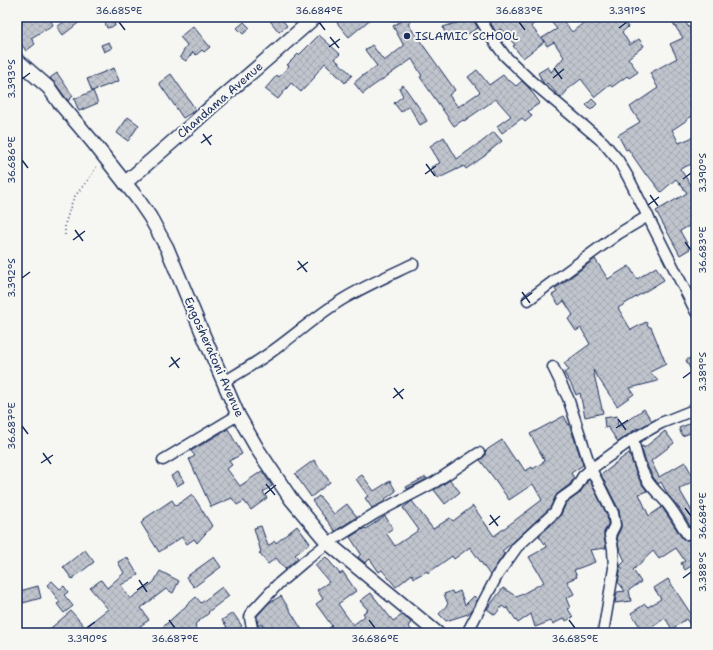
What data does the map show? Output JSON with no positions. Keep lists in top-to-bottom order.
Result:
{
  "streets": {
    "street": ["Chandama Avenue", "Engosheratoni Avenue"]
  },
  "crossings": [
    ["Chandama Avenue", "Engosheratoni Avenue"]
  ],
  "places": ["ISLAMIC SCHOOL"],
  "coordinates": [
    "36.685°E",
    "36.684°E",
    "36.683°E",
    "3.391°S",
    "3.393°S",
    "36.686°E",
    "3.390°S",
    "3.392°S",
    "3.389°S",
    "36.687°E",
    "3.388°S"
  ]
}
